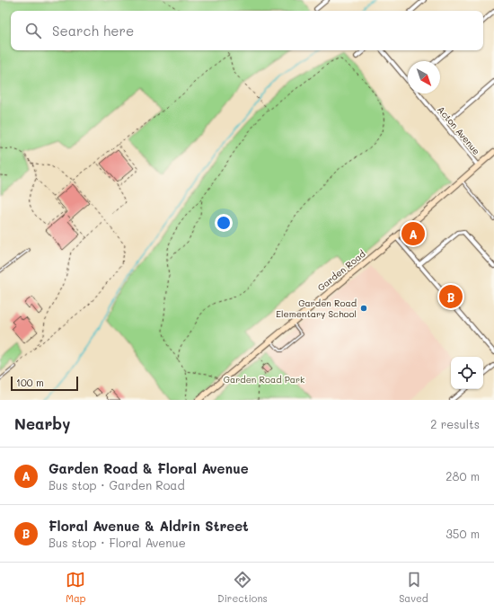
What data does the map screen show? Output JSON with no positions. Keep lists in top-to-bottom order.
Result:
{
  "streets": {
    "street": ["Acton Avenue", "Garden Road"]
  },
  "crossings": [
    ["Acton Avenue", "Garden Road"]
  ],
  "parks": ["Garden Road Park"],
  "places": ["Garden Road Elementary School"],
  "scale_bar": "100 m",
  "north": "bottom right",
  "page": {
    "search": "Search here",
    "pins": ["A", "B"],
    "scale": "100 m",
    "heading": ["Nearby", "2 results"],
    "list": [
      {
        "mark": "A",
        "name": "Garden Road & Floral Avenue",
        "note": "Bus stop · Garden Road",
        "value": "280 m"
      },
      {
        "mark": "B",
        "name": "Floral Avenue & Aldrin Street",
        "note": "Bus stop · Floral Avenue",
        "value": "350 m"
      }
    ],
    "nav": ["Map", "Directions", "Saved"]
  }
}
